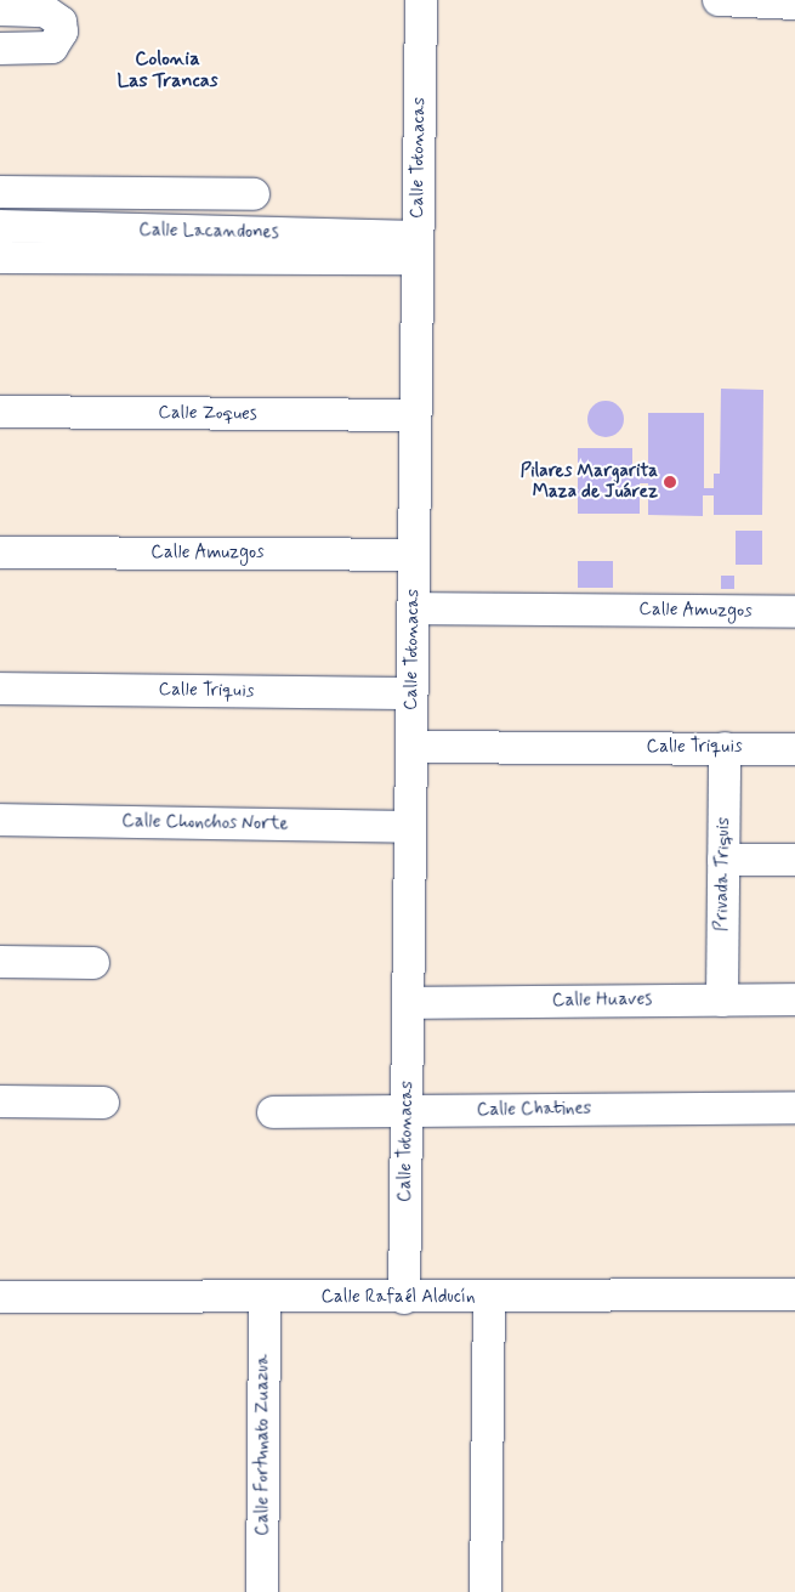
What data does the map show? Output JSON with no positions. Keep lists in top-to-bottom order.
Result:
{
  "streets": {
    "street": [
      "Calle Totonacas",
      "Calle Lacandones",
      "Calle Zoques",
      "Calle Amuzgos",
      "Calle Triquis",
      "Calle Chonchos Norte",
      "Privada Triquis",
      "Calle Huaves",
      "Calle Chatines",
      "Calle Rafaél Alducín",
      "Calle Fortunato Zuazua"
    ]
  },
  "crossings": [
    ["Calle Totonacas", "Calle Lacandones"],
    ["Calle Totonacas", "Calle Zoques"],
    ["Calle Totonacas", "Calle Amuzgos"],
    ["Calle Totonacas", "Calle Triquis"],
    ["Calle Totonacas", "Calle Chonchos Norte"],
    ["Calle Totonacas", "Calle Huaves"],
    ["Calle Totonacas", "Calle Chatines"],
    ["Calle Totonacas", "Calle Rafaél Alducín"],
    ["Calle Triquis", "Privada Triquis"],
    ["Privada Triquis", "Calle Huaves"],
    ["Calle Rafaél Alducín", "Calle Fortunato Zuazua"]
  ],
  "districts": ["Colonia Las Trancas"],
  "places": ["Pilares Margarita Maza de Juárez"]
}
